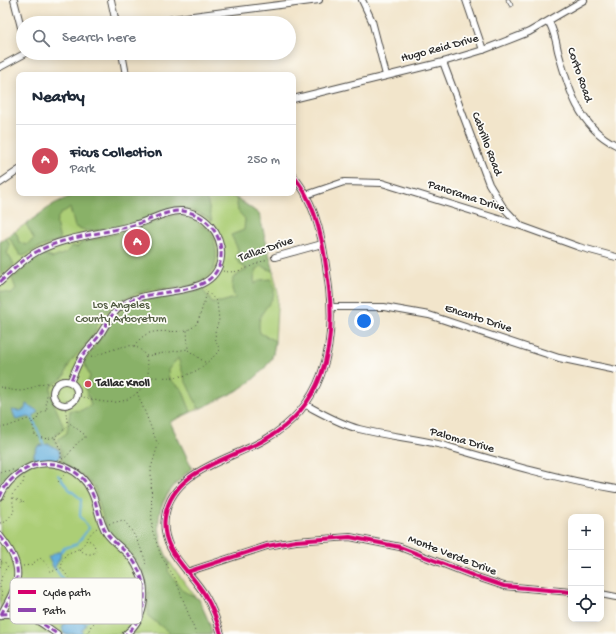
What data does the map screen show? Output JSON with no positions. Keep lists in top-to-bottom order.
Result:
{
  "streets": {
    "street": [
      "Hugo Reid Drive",
      "Corto Road",
      "Cabrillo Road",
      "Panorama Drive",
      "Tallac Drive",
      "Encanto Drive",
      "Paloma Drive",
      "Monte Verde Drive"
    ]
  },
  "crossings": [
    ["Hugo Reid Drive", "Corto Road"],
    ["Hugo Reid Drive", "Cabrillo Road"],
    ["Cabrillo Road", "Panorama Drive"]
  ],
  "parks": ["Los Angeles County Arboretum"],
  "places": ["Tallac Knoll"],
  "legend": ["Cycle path", "Path"],
  "page": {
    "search": "Search here",
    "heading": "Nearby",
    "list": [
      {
        "mark": "A",
        "name": "Ficus Collection",
        "note": "Park",
        "value": "250 m"
      }
    ],
    "pins": "A",
    "map_buttons": ["+", "−"]
  }
}
